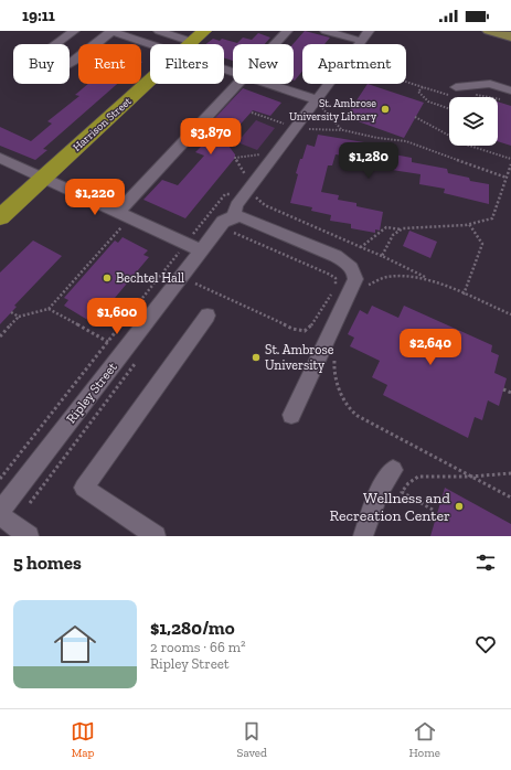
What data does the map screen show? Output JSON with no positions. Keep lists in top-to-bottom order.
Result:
{
  "streets": {
    "highway": ["Harrison Street"],
    "street": ["Ripley Street"]
  },
  "places": [
    "St. Ambrose University Library",
    "Bechtel Hall",
    "St. Ambrose University",
    "Wellness and Recreation Center"
  ],
  "page": {
    "status": "19:11",
    "chip": [
      "Buy",
      "Rent",
      "Filters",
      "New",
      "Apartment"
    ],
    "price": [
      "$3,870",
      "$1,280",
      "$1,220",
      "$1,600",
      "$2,640"
    ],
    "heading": "5 homes",
    "list": [
      {
        "name": "$1,280/mo",
        "note": "2 rooms · 66 m² · Ripley Street"
      }
    ],
    "tabs": ["Map", "Saved", "Home"]
  }
}
